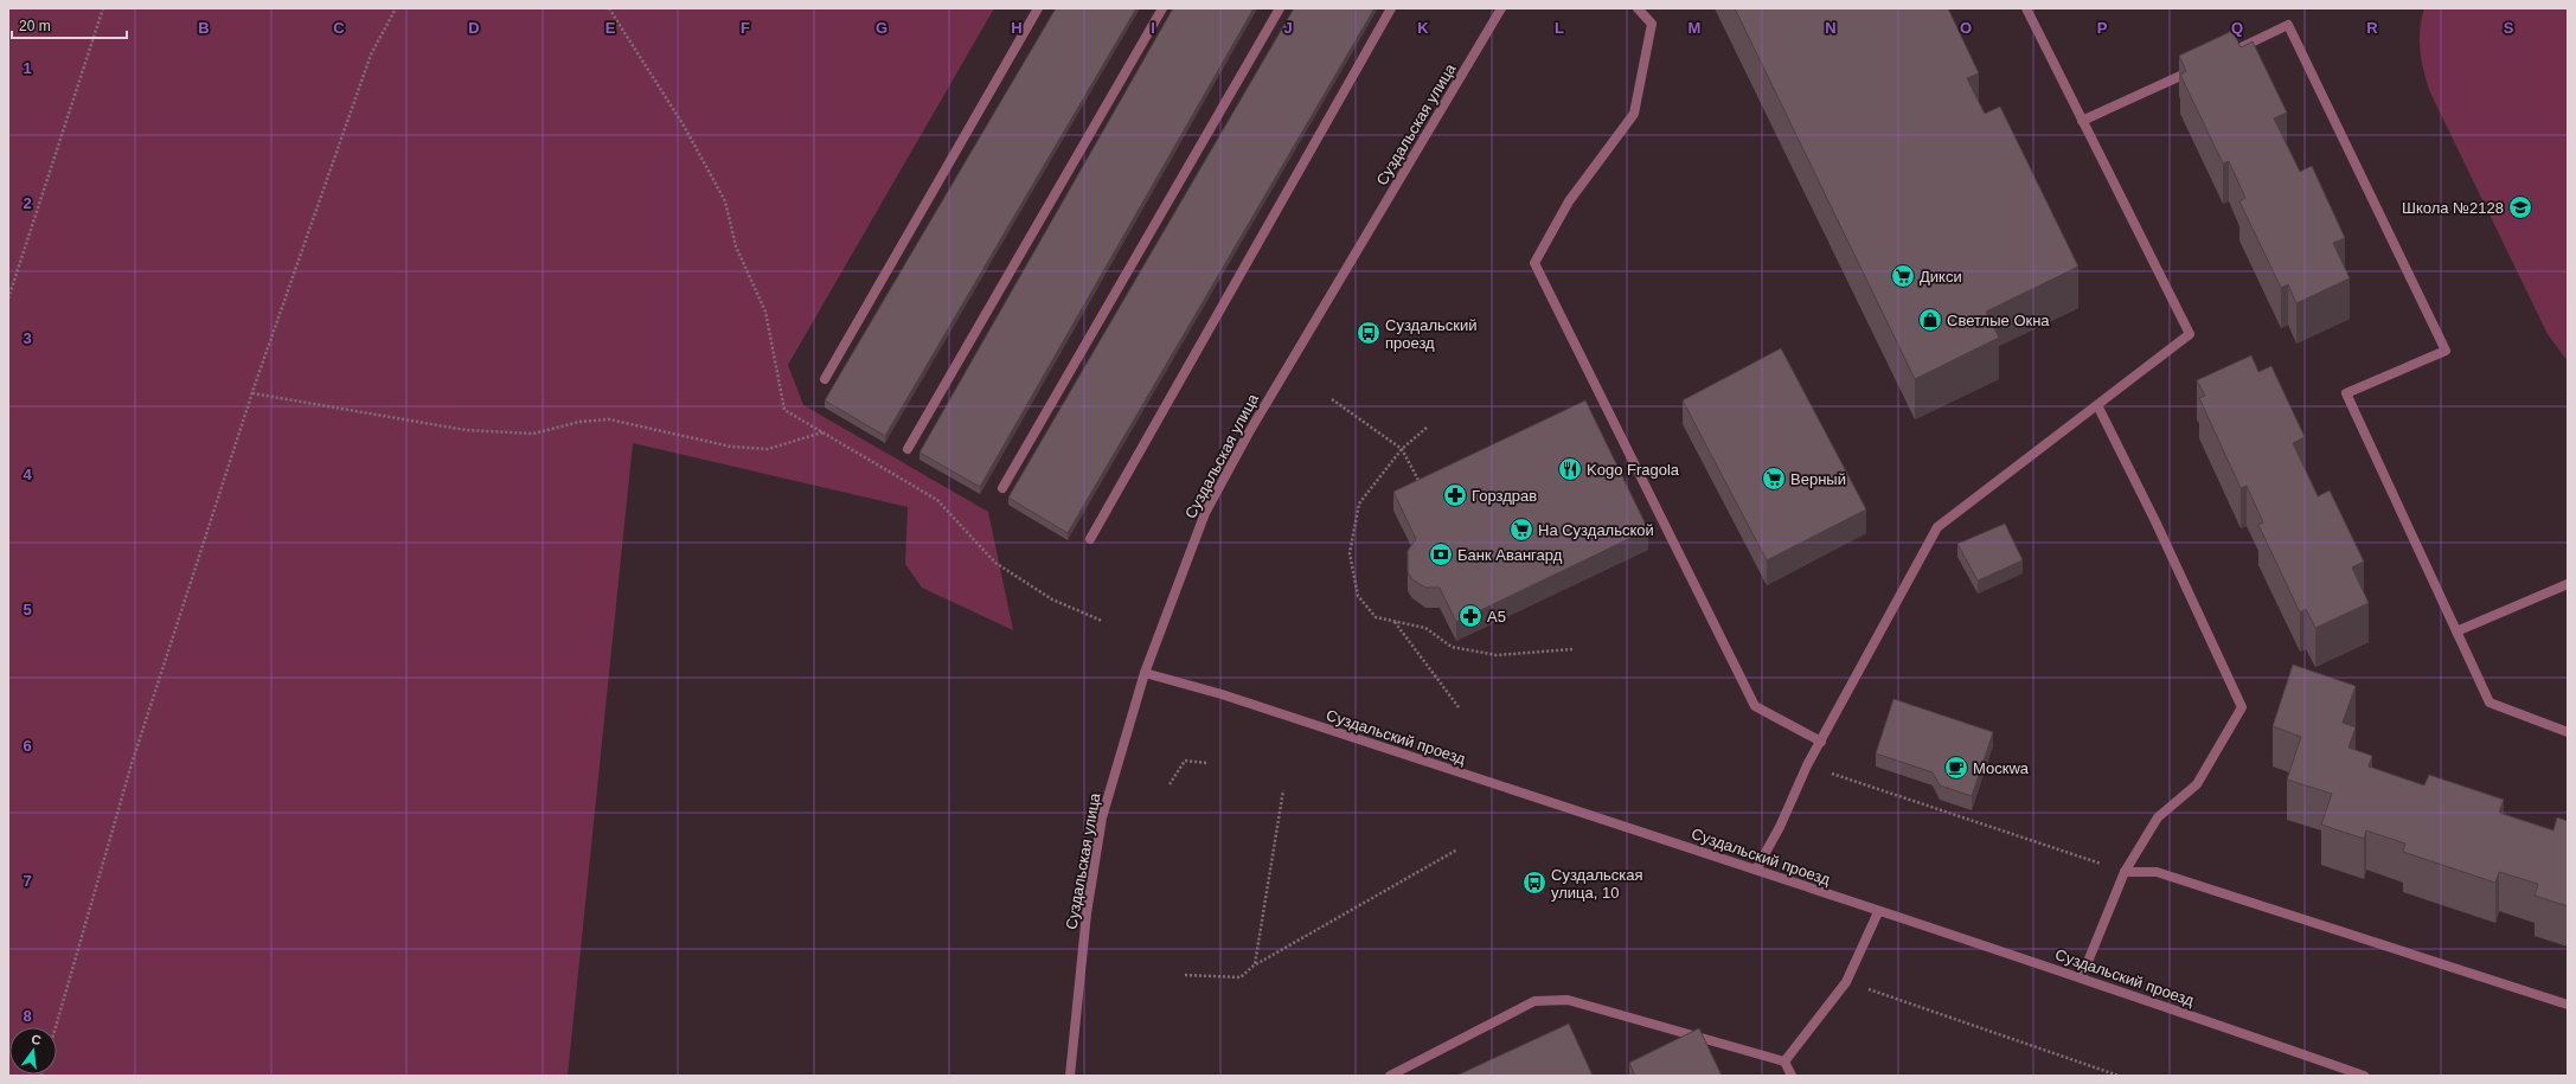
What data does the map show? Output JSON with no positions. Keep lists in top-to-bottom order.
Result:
{
  "streets": {
    "street": ["Суздальская улица", "Суздальский проезд"]
  },
  "crossings": [
    ["Суздальская улица", "Суздальский проезд"]
  ],
  "places": {
    "school or university": ["Школа №2128"],
    "supermarket": ["Дикси", "Верный", "На Суздальской"],
    "shop": ["Светлые Окна"],
    "bus stop": ["Суздальский проезд", "Суздальская улица, 10"],
    "restaurant": ["Kogo Fragola"],
    "pharmacy": ["Горздрав", "А5"],
    "bank": ["Банк Авангард"],
    "cafe": ["Москwa"]
  },
  "scale_bar": "20 m",
  "north": "top",
  "grid": {
    "columns": [
      "B",
      "C",
      "D",
      "E",
      "F",
      "G",
      "H",
      "I",
      "J",
      "K",
      "L",
      "M",
      "N",
      "O",
      "P",
      "Q",
      "R",
      "S"
    ],
    "rows": [
      "1",
      "2",
      "3",
      "4",
      "5",
      "6",
      "7",
      "8"
    ]
  }
}
